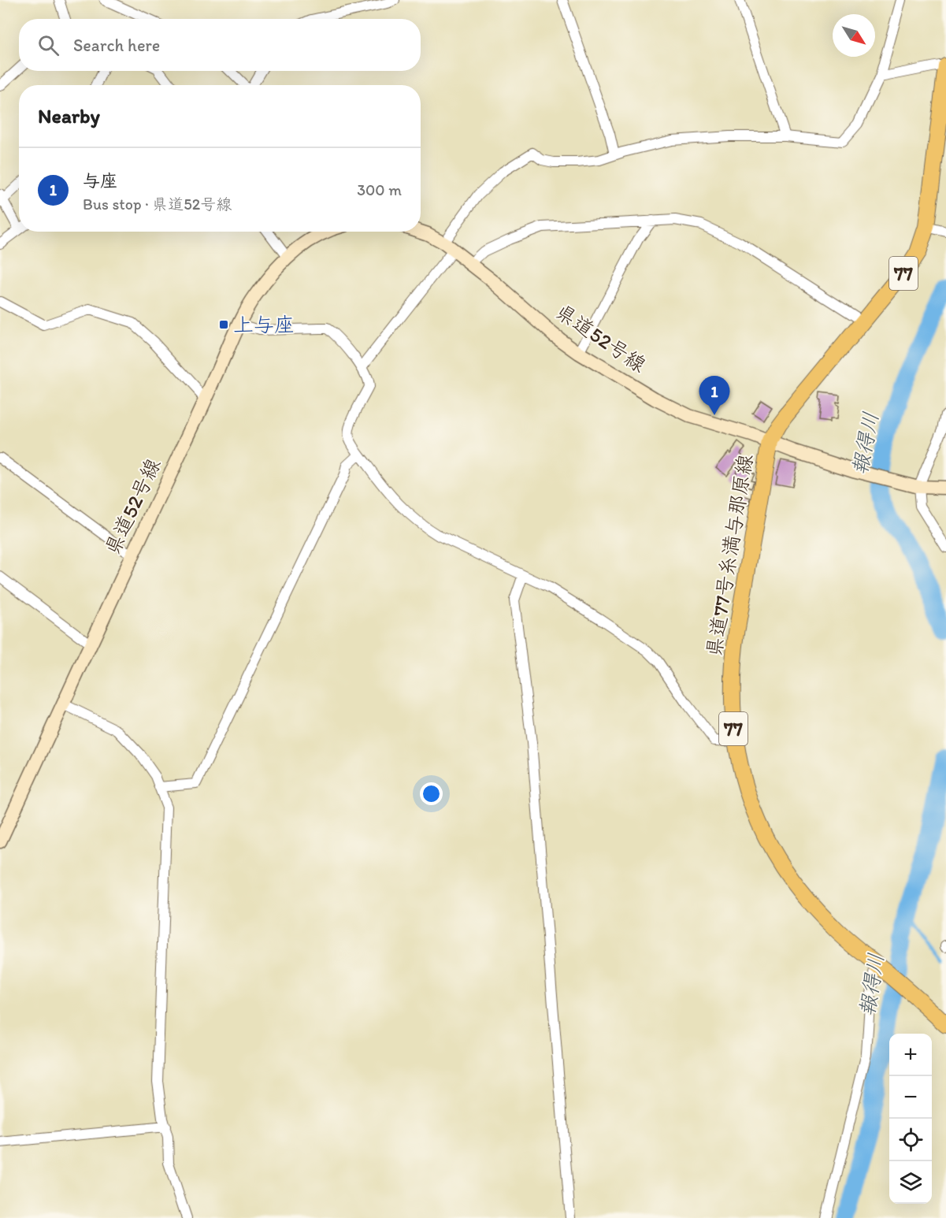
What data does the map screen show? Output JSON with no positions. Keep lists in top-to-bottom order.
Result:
{
  "streets": {
    "main road": ["77", "県道52号線", "県道77号糸満与那原線"]
  },
  "crossings": [
    ["県道52号線", "県道77号糸満与那原線"]
  ],
  "water": ["報得川"],
  "places": {
    "transit": ["上与座"]
  },
  "north": "bottom right",
  "page": {
    "search": "Search here",
    "heading": "Nearby",
    "list": [
      {
        "mark": "1",
        "name": "与座",
        "note": "Bus stop · 県道52号線",
        "value": "300 m"
      }
    ],
    "pins": "1",
    "map_buttons": ["+", "−"]
  }
}
